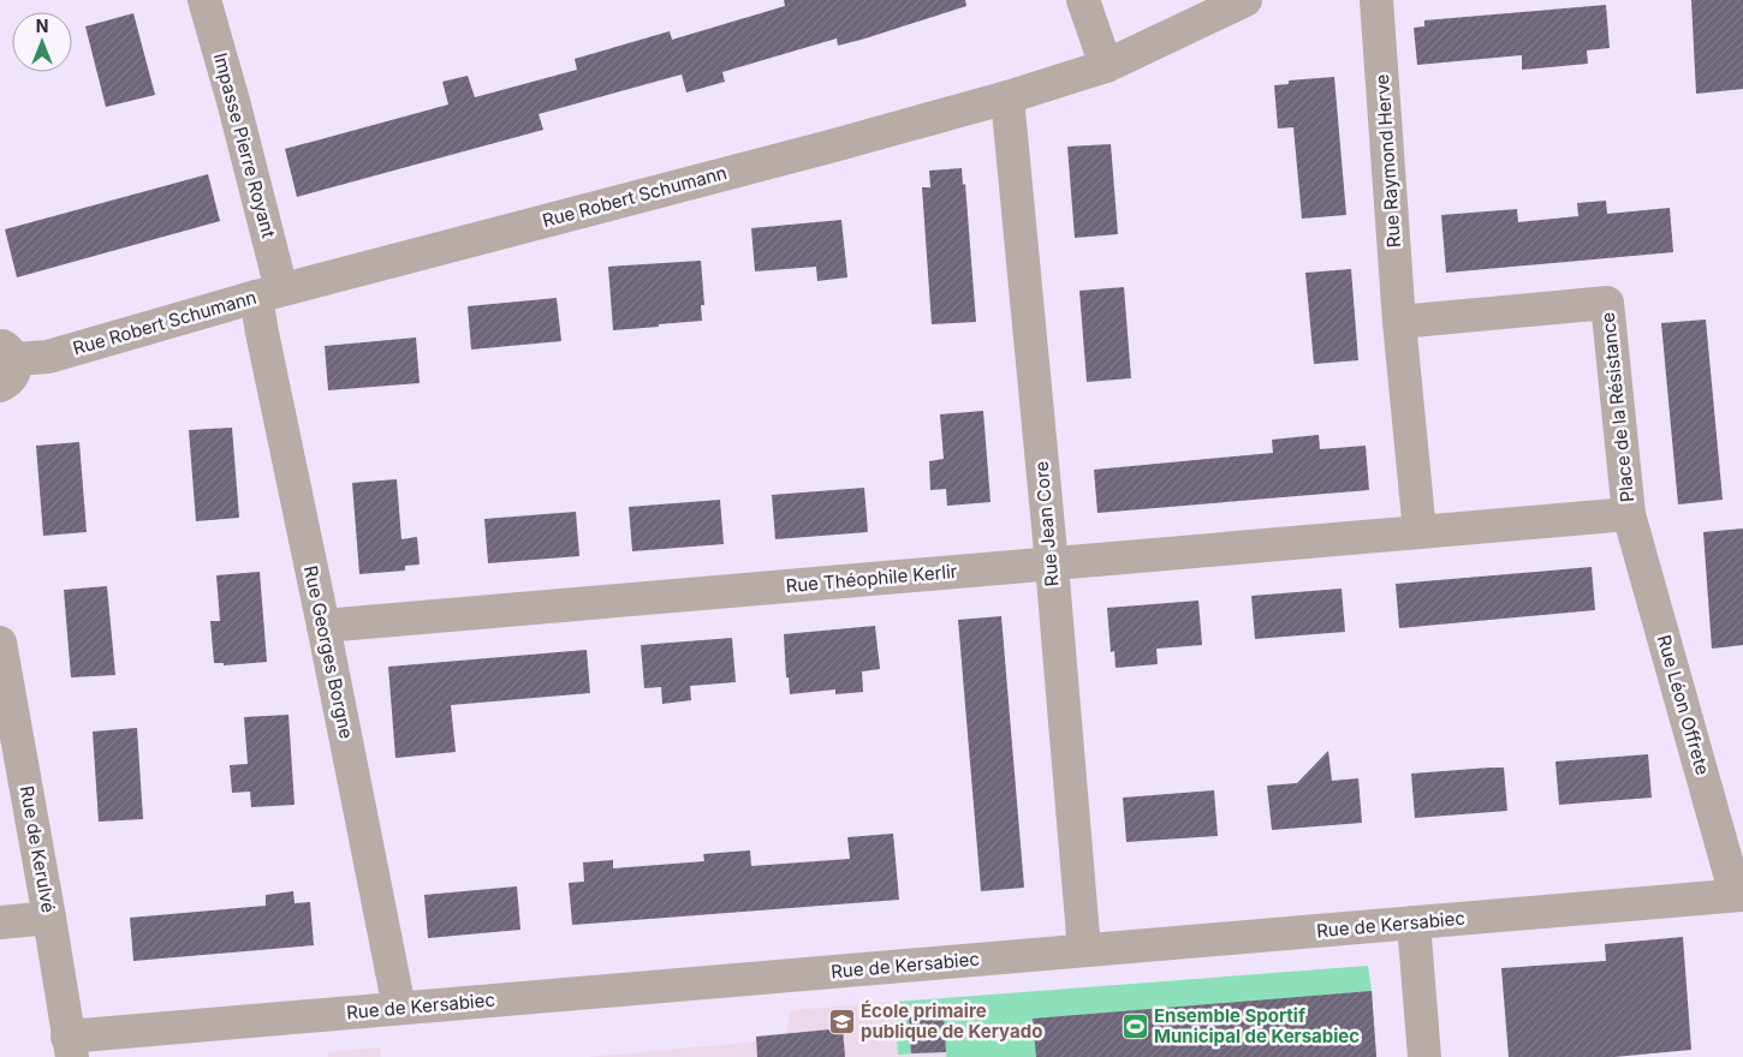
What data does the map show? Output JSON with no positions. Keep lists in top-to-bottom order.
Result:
{
  "streets": {
    "street": [
      "Impasse Pierre Royant",
      "Rue Raymond Herve",
      "Rue Robert Schumann",
      "Place de la Résistance",
      "Rue Jean Core",
      "Rue Théophile Kerlir",
      "Rue Georges Borgne",
      "Rue Léon Offrete",
      "Rue de Kerulvé",
      "Rue de Kersabiec"
    ]
  },
  "crossings": [
    ["Impasse Pierre Royant", "Rue Robert Schumann"],
    ["Impasse Pierre Royant", "Rue Georges Borgne"],
    ["Rue Raymond Herve", "Place de la Résistance"],
    ["Rue Robert Schumann", "Rue Jean Core"],
    ["Rue Robert Schumann", "Rue Georges Borgne"],
    ["Place de la Résistance", "Rue Théophile Kerlir"],
    ["Place de la Résistance", "Rue Léon Offrete"],
    ["Rue Jean Core", "Rue Théophile Kerlir"],
    ["Rue Jean Core", "Rue de Kersabiec"],
    ["Rue Théophile Kerlir", "Rue Georges Borgne"],
    ["Rue Georges Borgne", "Rue de Kersabiec"],
    ["Rue Léon Offrete", "Rue de Kersabiec"],
    ["Rue de Kerulvé", "Rue de Kersabiec"]
  ],
  "places": {
    "school or university": ["École primaire publique de Keryado"],
    "sports": ["Ensemble Sportif Municipal de Kersabiec"]
  },
  "north": "top"
}
